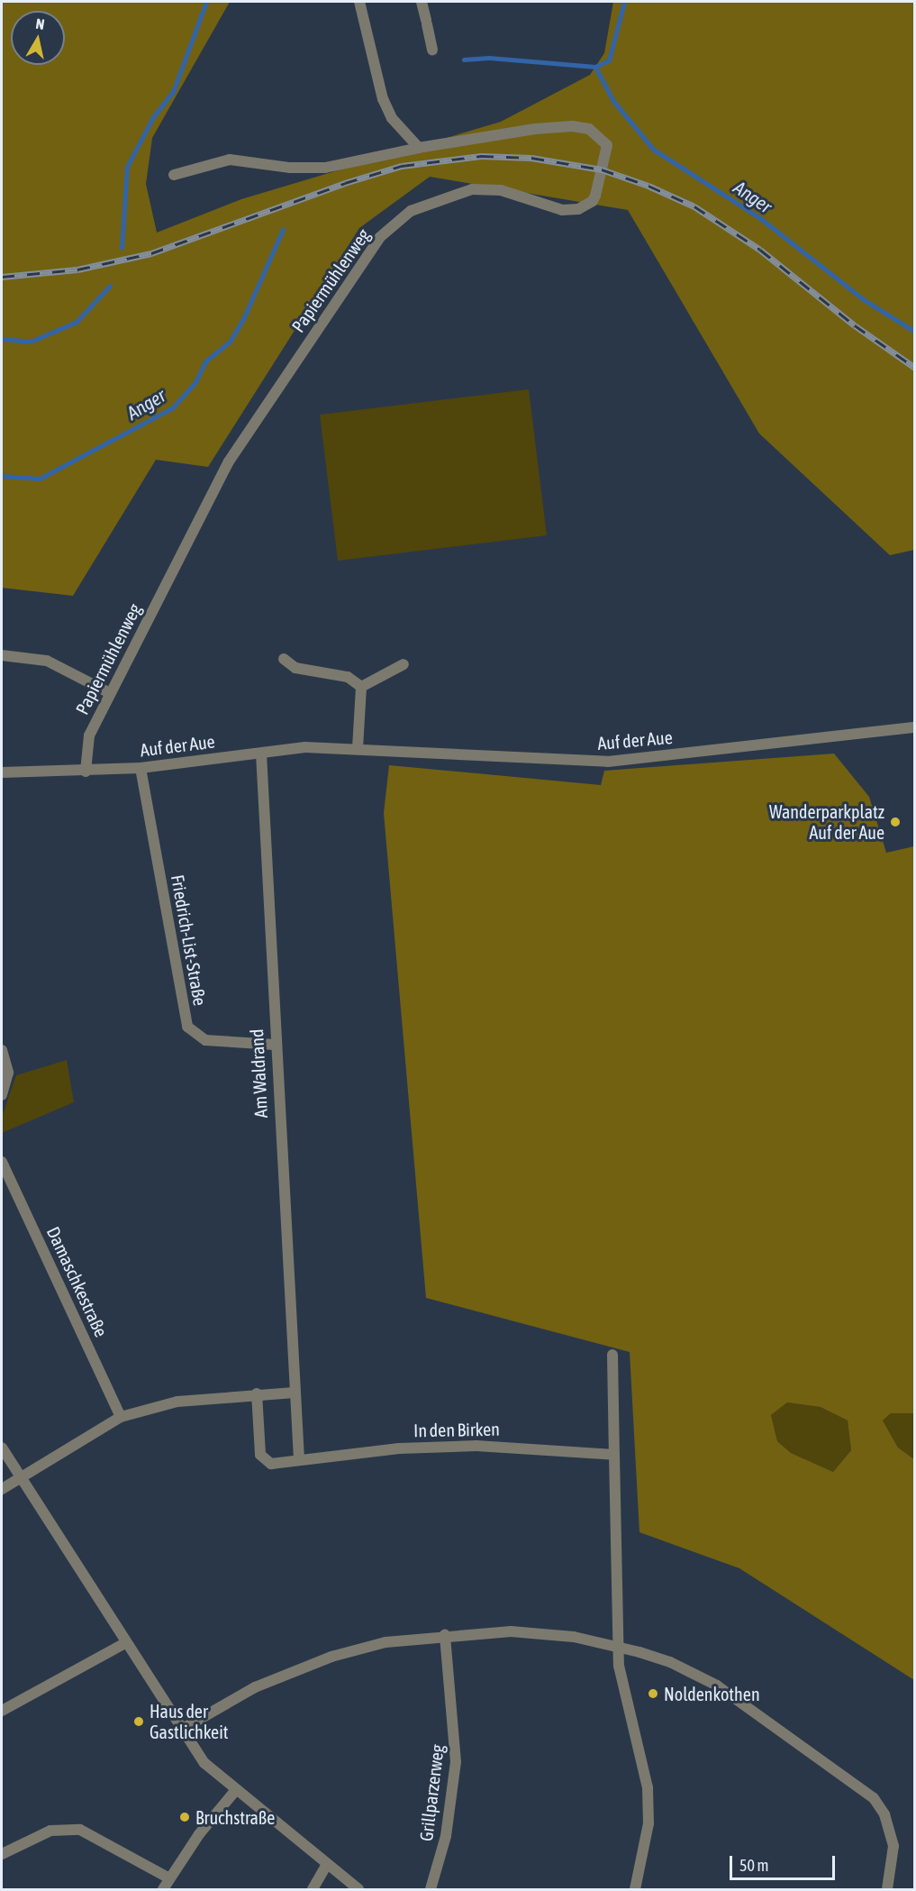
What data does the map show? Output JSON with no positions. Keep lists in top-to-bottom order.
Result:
{
  "streets": {
    "street": [
      "Papiermühlenweg",
      "Auf der Aue",
      "Friedrich-List-Straße",
      "Am Waldrand",
      "Damaschkestraße",
      "In den Birken",
      "Grillparzerweg"
    ]
  },
  "crossings": [
    ["Papiermühlenweg", "Auf der Aue"],
    ["Auf der Aue", "Friedrich-List-Straße"],
    ["Auf der Aue", "Am Waldrand"],
    ["Friedrich-List-Straße", "Am Waldrand"]
  ],
  "water": ["Anger"],
  "places": [
    "Wanderparkplatz Auf der Aue",
    "Noldenkothen",
    "Haus der Gastlichkeit",
    "Bruchstraße"
  ],
  "scale_bar": "50 m",
  "north": "top"
}
